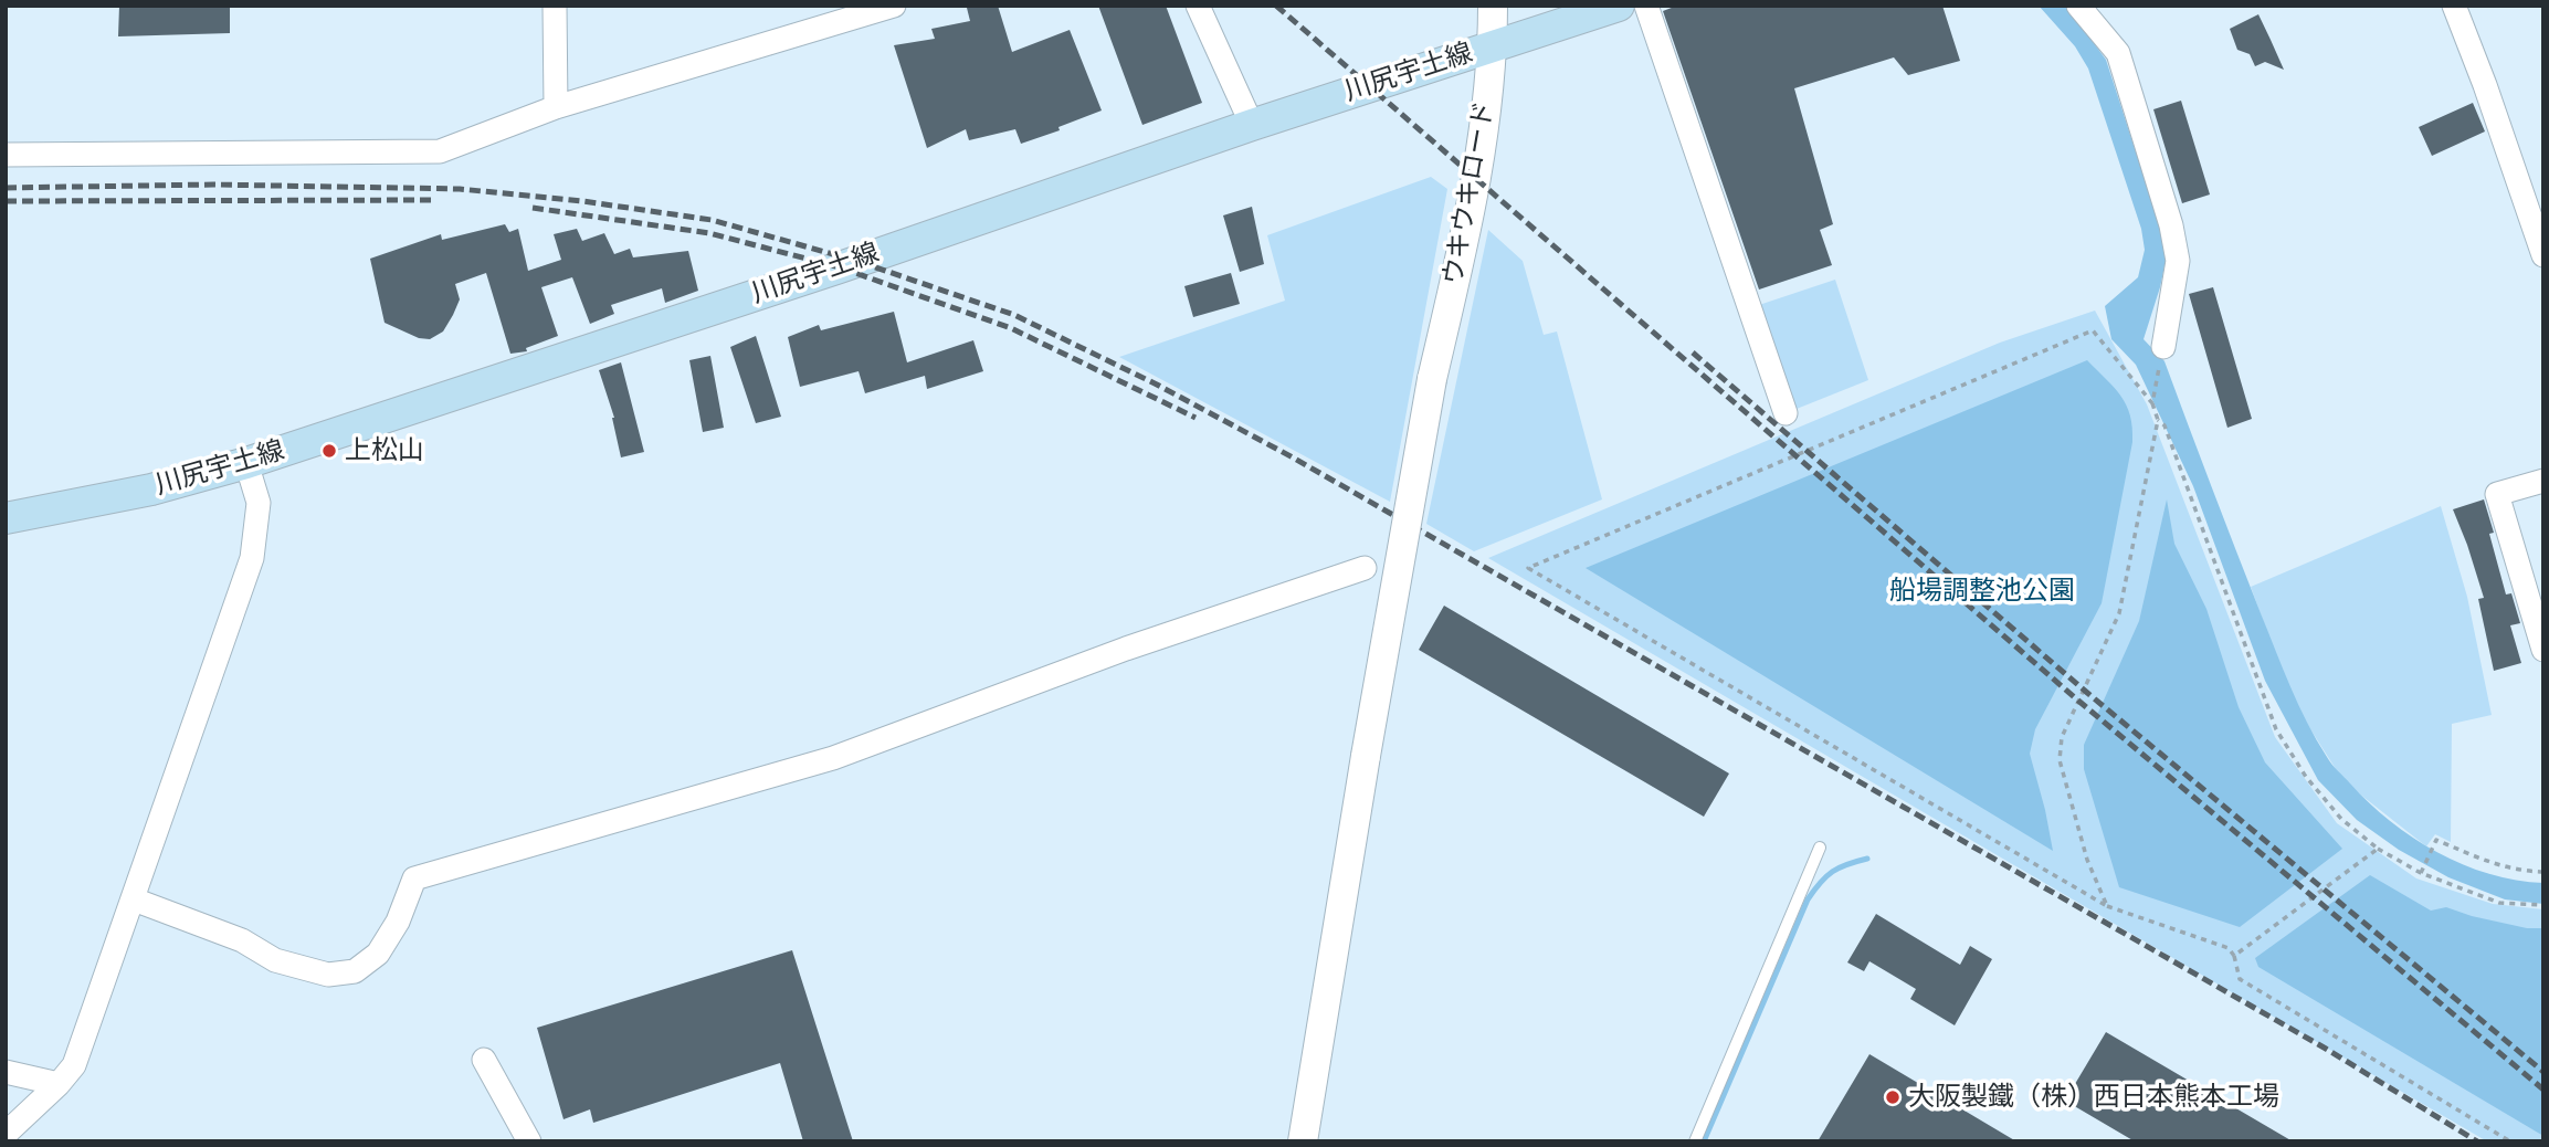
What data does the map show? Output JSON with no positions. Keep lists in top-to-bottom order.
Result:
{
  "streets": {
    "main road": ["川尻宇土線"],
    "street": ["ウキウキロード"]
  },
  "crossings": [
    ["川尻宇土線", "ウキウキロード"]
  ],
  "parks": ["船場調整池公園"],
  "places": ["上松山", "大阪製鐵（株）西日本熊本工場"]
}
